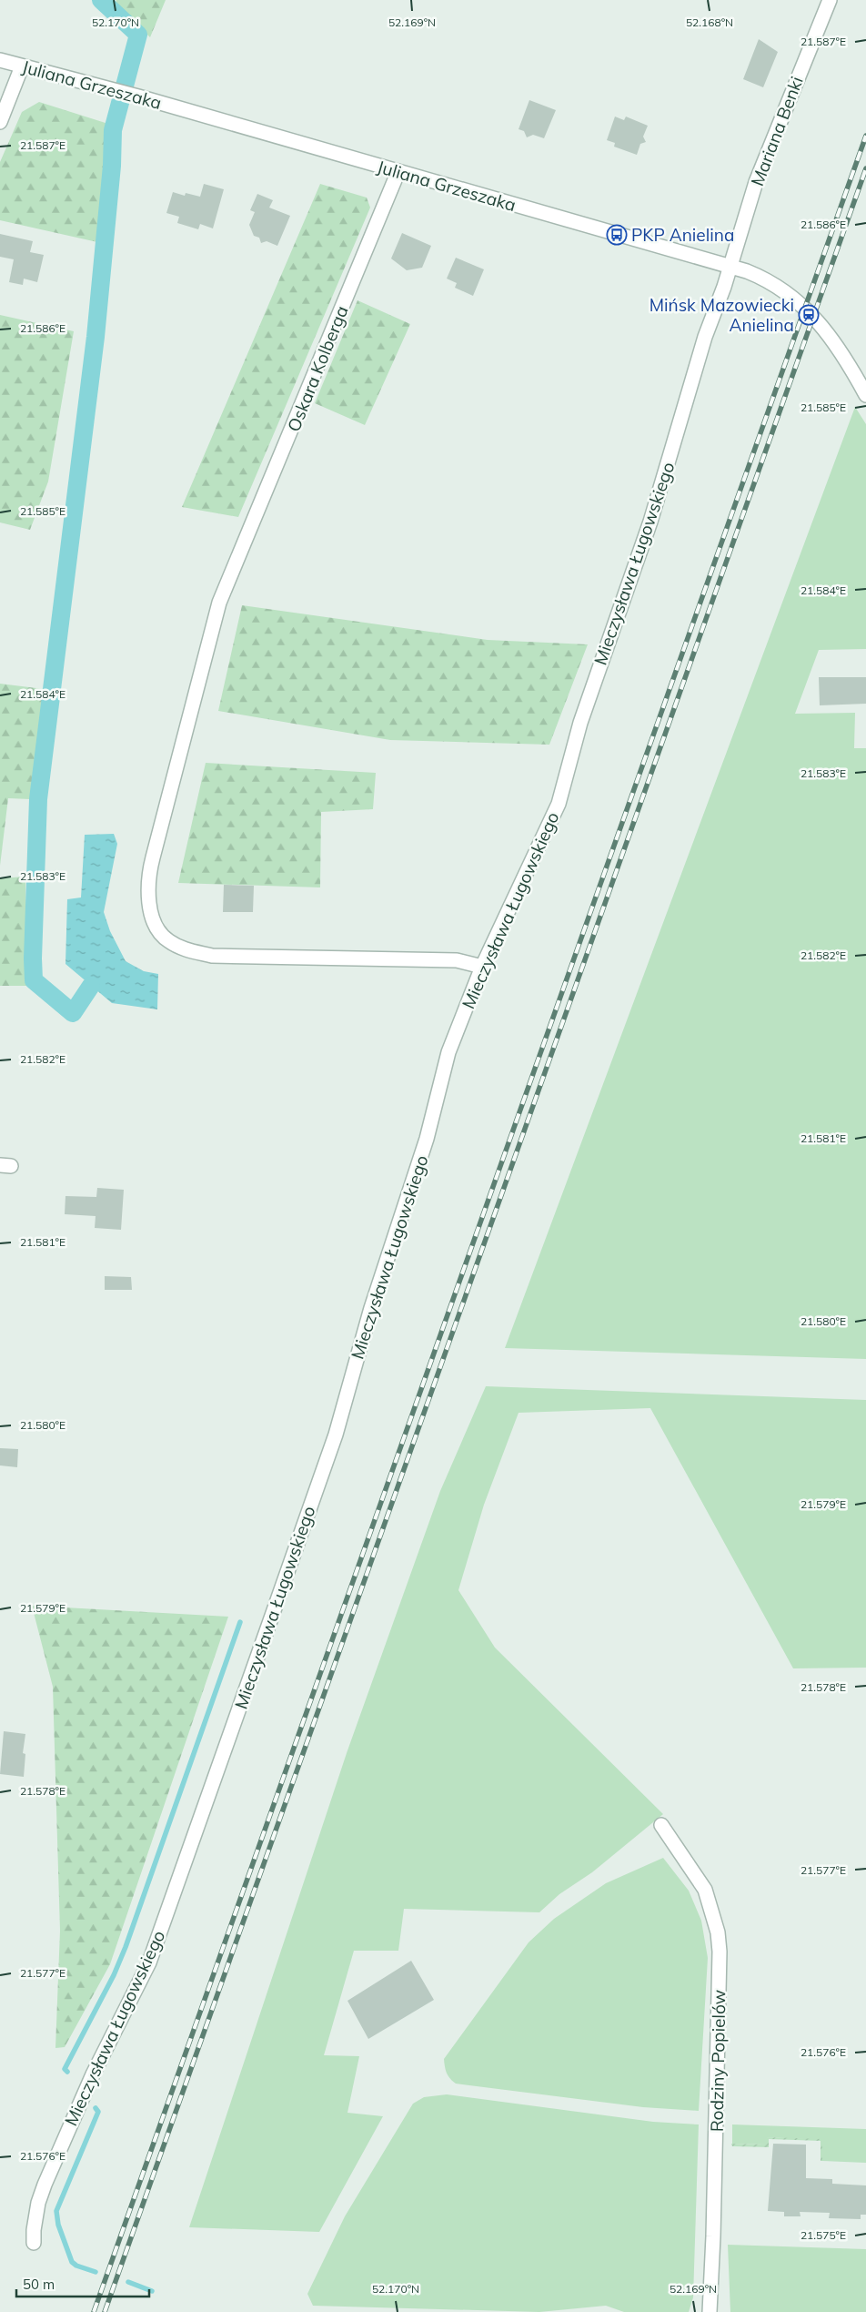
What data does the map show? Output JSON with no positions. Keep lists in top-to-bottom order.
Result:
{
  "streets": {
    "street": [
      "Juliana Grzeszaka",
      "Mariana Benki",
      "Oskara Kolberga",
      "Mieczysława Ługowskiego",
      "Rodziny Popielów"
    ]
  },
  "crossings": [
    ["Juliana Grzeszaka", "Mariana Benki"],
    ["Juliana Grzeszaka", "Oskara Kolberga"],
    ["Juliana Grzeszaka", "Mieczysława Ługowskiego"],
    ["Mariana Benki", "Mieczysława Ługowskiego"],
    ["Oskara Kolberga", "Mieczysława Ługowskiego"]
  ],
  "places": {
    "bus stop": ["PKP Anielina"],
    "station": ["Mińsk Mazowiecki Anielina"]
  },
  "scale_bar": "50 m",
  "coordinates": [
    "52.170°N",
    "52.169°N",
    "52.168°N",
    "21.587°E",
    "21.586°E",
    "21.585°E",
    "21.584°E",
    "21.583°E",
    "21.582°E",
    "21.581°E",
    "21.580°E",
    "21.579°E",
    "21.578°E",
    "21.577°E",
    "21.576°E",
    "21.575°E"
  ]
}
